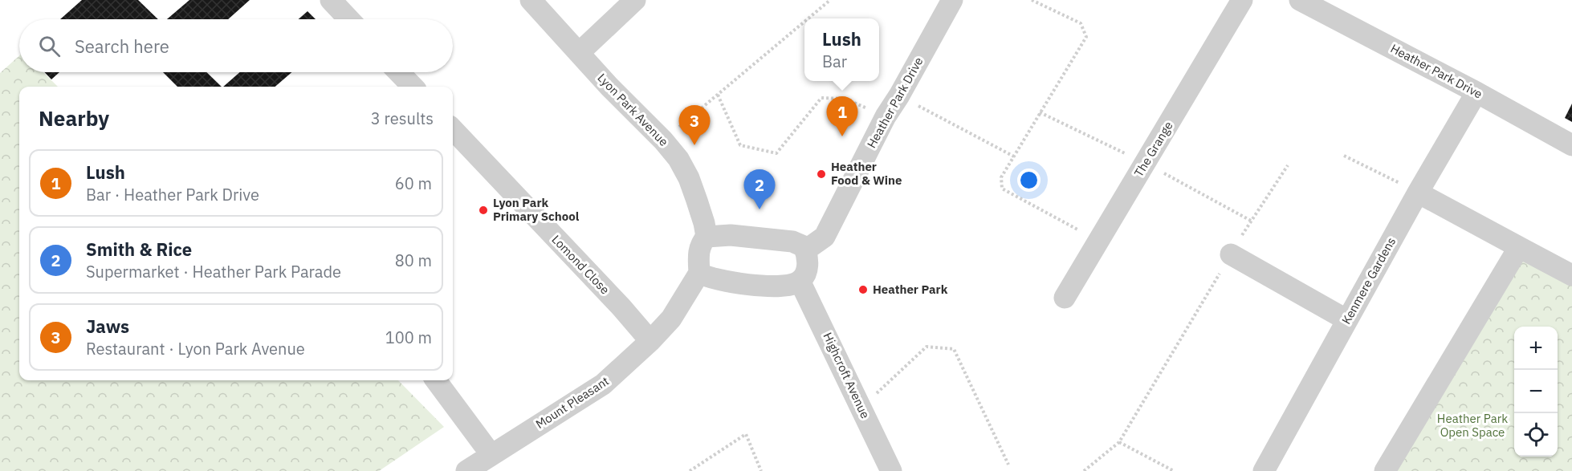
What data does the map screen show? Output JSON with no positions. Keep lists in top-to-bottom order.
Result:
{
  "streets": {
    "street": [
      "Heather Park Drive",
      "Lyon Park Avenue",
      "The Grange",
      "Lomond Close",
      "Kenmere Gardens",
      "Highcroft Avenue",
      "Mount Pleasant"
    ]
  },
  "crossings": [
    ["Heather Park Drive", "Kenmere Gardens"],
    ["Lomond Close", "Mount Pleasant"]
  ],
  "parks": ["Heather Park Open Space"],
  "places": ["Heather Food & Wine", "Lyon Park Primary School", "Heather Park"],
  "page": {
    "popup": ["Lush", "Bar"],
    "search": "Search here",
    "heading": ["Nearby", "3 results"],
    "pins": ["1", "3", "2"],
    "list": [
      {
        "mark": "1",
        "name": "Lush",
        "note": "Bar · Heather Park Drive",
        "value": "60 m"
      },
      {
        "mark": "2",
        "name": "Smith & Rice",
        "note": "Supermarket · Heather Park Parade",
        "value": "80 m"
      },
      {
        "mark": "3",
        "name": "Jaws",
        "note": "Restaurant · Lyon Park Avenue",
        "value": "100 m"
      }
    ],
    "map_buttons": ["+", "−"]
  }
}
